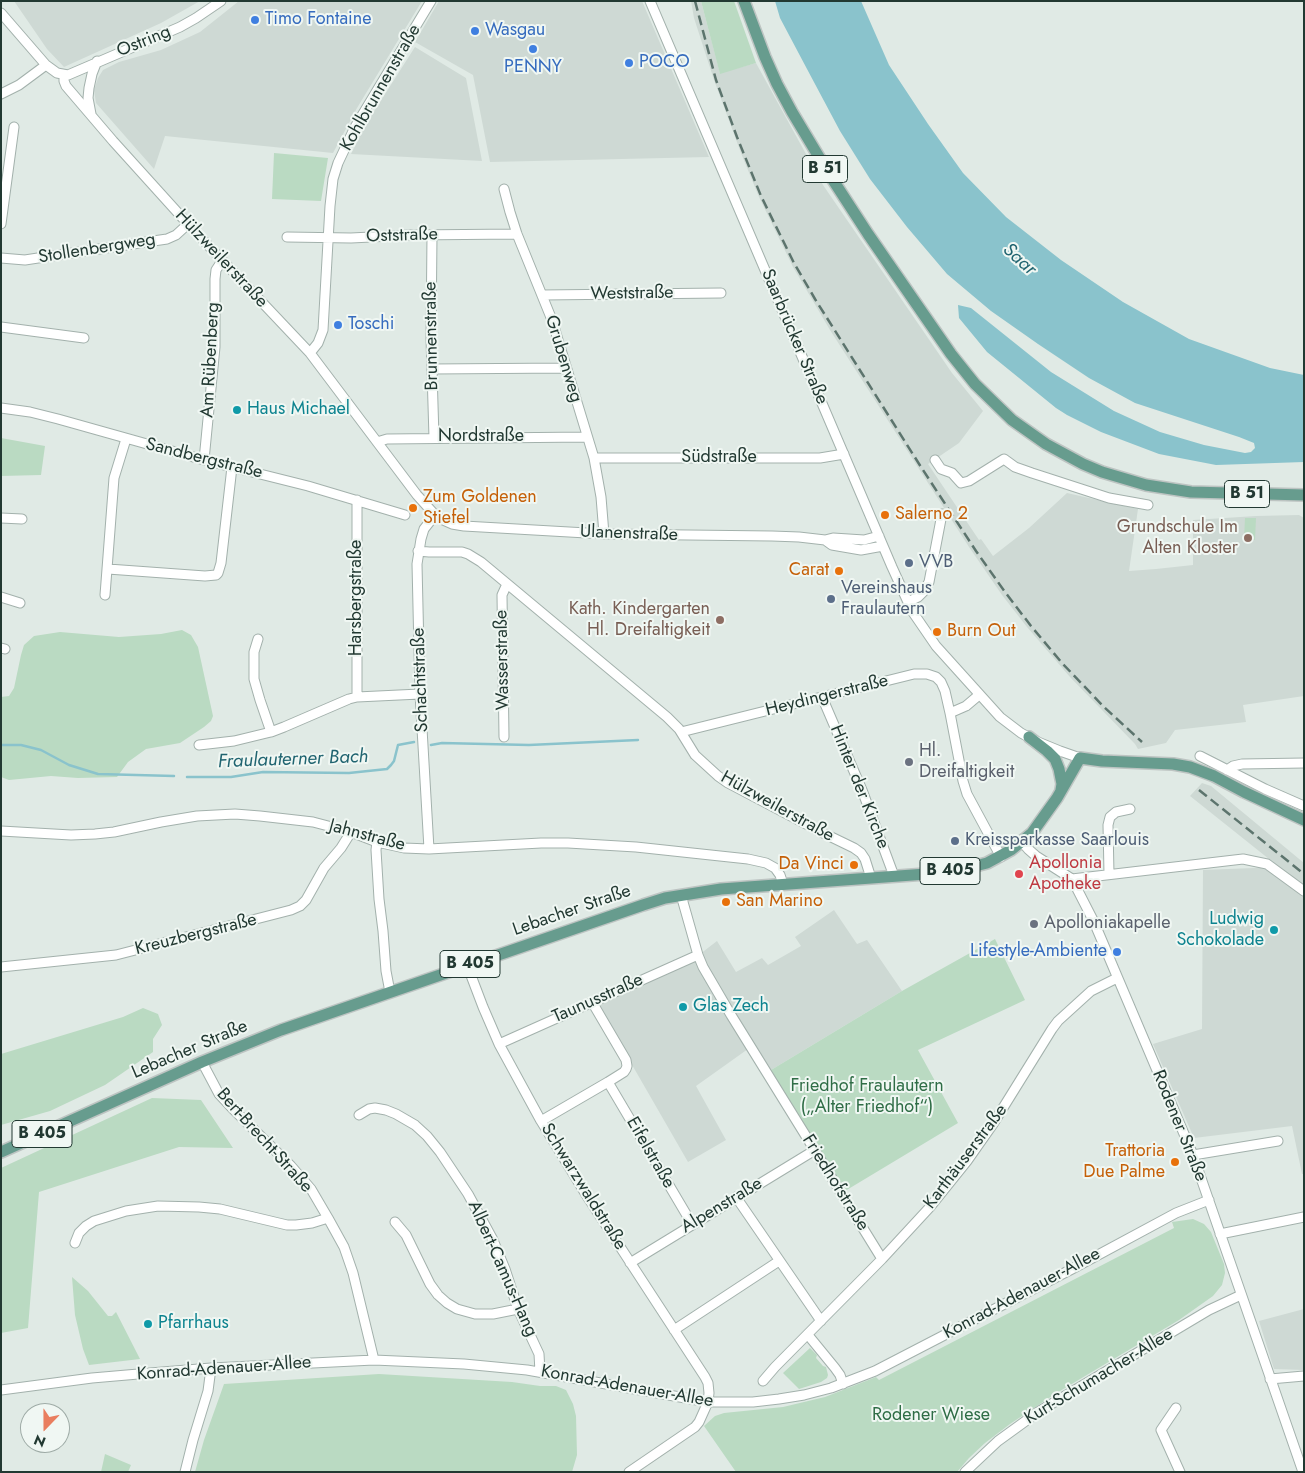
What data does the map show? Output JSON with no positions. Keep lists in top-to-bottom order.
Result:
{
  "streets": {
    "main road": ["B 51", "B 405", "Lebacher Straße"],
    "street": [
      "Ostring",
      "Kohlbrunnenstraße",
      "Oststraße",
      "Stollenbergweg",
      "Hülzweilerstraße",
      "Weststraße",
      "Brunnenstraße",
      "Saarbrücker Straße",
      "Grubenweg",
      "Am Rübenberg",
      "Nordstraße",
      "Südstraße",
      "Sandbergstraße",
      "Ulanenstraße",
      "Harsbergstraße",
      "Wasserstraße",
      "Schachtstraße",
      "Heydingerstraße",
      "Hinter der Kirche",
      "Jahnstraße",
      "Kreuzbergstraße",
      "Taunusstraße",
      "Rodener Straße",
      "Bert-Brecht-Straße",
      "Eifelstraße",
      "Karthäuserstraße",
      "Friedhofstraße",
      "Schwarzwaldstraße",
      "Alpenstraße",
      "Albert-Camus-Hang",
      "Konrad-Adenauer-Allee",
      "Kurt-Schumacher-Allee"
    ]
  },
  "crossings": [
    ["Ostring", "Hülzweilerstraße"],
    ["Kohlbrunnenstraße", "Oststraße"],
    ["Kohlbrunnenstraße", "Hülzweilerstraße"],
    ["Oststraße", "Brunnenstraße"],
    ["Oststraße", "Grubenweg"],
    ["Stollenbergweg", "Hülzweilerstraße"],
    ["Hülzweilerstraße", "Am Rübenberg"],
    ["Hülzweilerstraße", "Nordstraße"],
    ["Hülzweilerstraße", "Ulanenstraße"],
    ["Hülzweilerstraße", "Wasserstraße"],
    ["Hülzweilerstraße", "Schachtstraße"],
    ["Hülzweilerstraße", "Heydingerstraße"],
    ["Hülzweilerstraße", "Lebacher Straße"],
    ["Weststraße", "Grubenweg"],
    ["Brunnenstraße", "Nordstraße"],
    ["Saarbrücker Straße", "Südstraße"],
    ["Saarbrücker Straße", "Ulanenstraße"],
    ["Saarbrücker Straße", "B 405"],
    ["Grubenweg", "Nordstraße"],
    ["Grubenweg", "Südstraße"],
    ["Grubenweg", "Ulanenstraße"],
    ["Am Rübenberg", "Sandbergstraße"],
    ["Sandbergstraße", "Harsbergstraße"],
    ["Ulanenstraße", "Schachtstraße"],
    ["Schachtstraße", "Jahnstraße"],
    ["Heydingerstraße", "Hinter der Kirche"],
    ["Heydingerstraße", "Lebacher Straße"],
    ["Hinter der Kirche", "Lebacher Straße"],
    ["Jahnstraße", "Lebacher Straße"],
    ["Jahnstraße", "Kreuzbergstraße"],
    ["B 405", "Lebacher Straße"],
    ["Lebacher Straße", "Bert-Brecht-Straße"],
    ["Lebacher Straße", "Friedhofstraße"],
    ["Lebacher Straße", "Schwarzwaldstraße"],
    ["Taunusstraße", "Friedhofstraße"],
    ["Taunusstraße", "Schwarzwaldstraße"],
    ["Rodener Straße", "Karthäuserstraße"],
    ["Rodener Straße", "Konrad-Adenauer-Allee"],
    ["Rodener Straße", "Kurt-Schumacher-Allee"],
    ["Bert-Brecht-Straße", "Konrad-Adenauer-Allee"],
    ["Eifelstraße", "Alpenstraße"],
    ["Karthäuserstraße", "Friedhofstraße"],
    ["Friedhofstraße", "Alpenstraße"],
    ["Schwarzwaldstraße", "Alpenstraße"],
    ["Schwarzwaldstraße", "Konrad-Adenauer-Allee"],
    ["Albert-Camus-Hang", "Konrad-Adenauer-Allee"]
  ],
  "water": ["Saar", "Fraulauterner Bach"],
  "parks": ["Friedhof Fraulautern („Alter Friedhof“)", "Rodener Wiese"],
  "places": [
    "Timo Fontaine",
    "Wasgau",
    "PENNY",
    "POCO",
    "Toschi",
    "Haus Michael",
    "Zum Goldenen Stiefel",
    "Salerno 2",
    "Grundschule Im Alten Kloster",
    "VVB",
    "Carat",
    "Vereinshaus Fraulautern",
    "Kath. Kindergarten Hl. Dreifaltigkeit",
    "Burn Out",
    "Hl. Dreifaltigkeit",
    "Kreissparkasse Saarlouis",
    "Da Vinci",
    "Apollonia Apotheke",
    "San Marino",
    "Apolloniakapelle",
    "Ludwig Schokolade",
    "Lifestyle-Ambiente",
    "Glas Zech",
    "Trattoria Due Palme",
    "Pfarrhaus"
  ],
  "north": "bottom"
}
